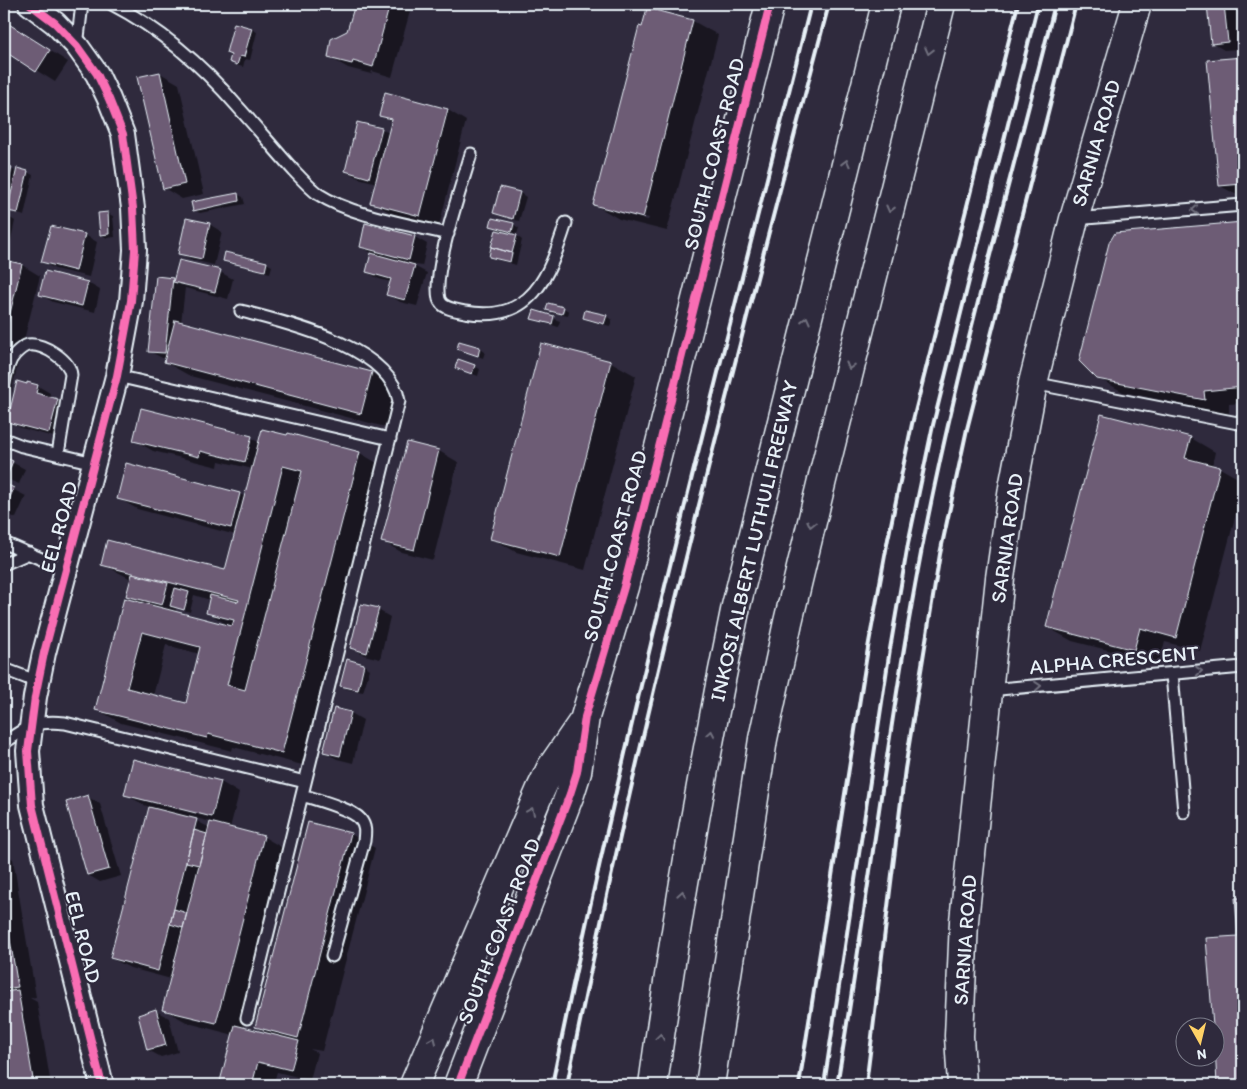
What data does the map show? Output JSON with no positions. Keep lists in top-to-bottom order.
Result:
{
  "streets": {
    "main road": ["SARNIA ROAD", "SOUTH COAST ROAD", "INKOSI ALBERT LUTHULI FREEWAY"],
    "street": ["EEL ROAD"],
    "lane": ["ALPHA CRESCENT"]
  },
  "crossings": [
    ["SARNIA ROAD", "ALPHA CRESCENT"]
  ],
  "one_way": ["ALPHA CRESCENT"],
  "north": "bottom"
}
